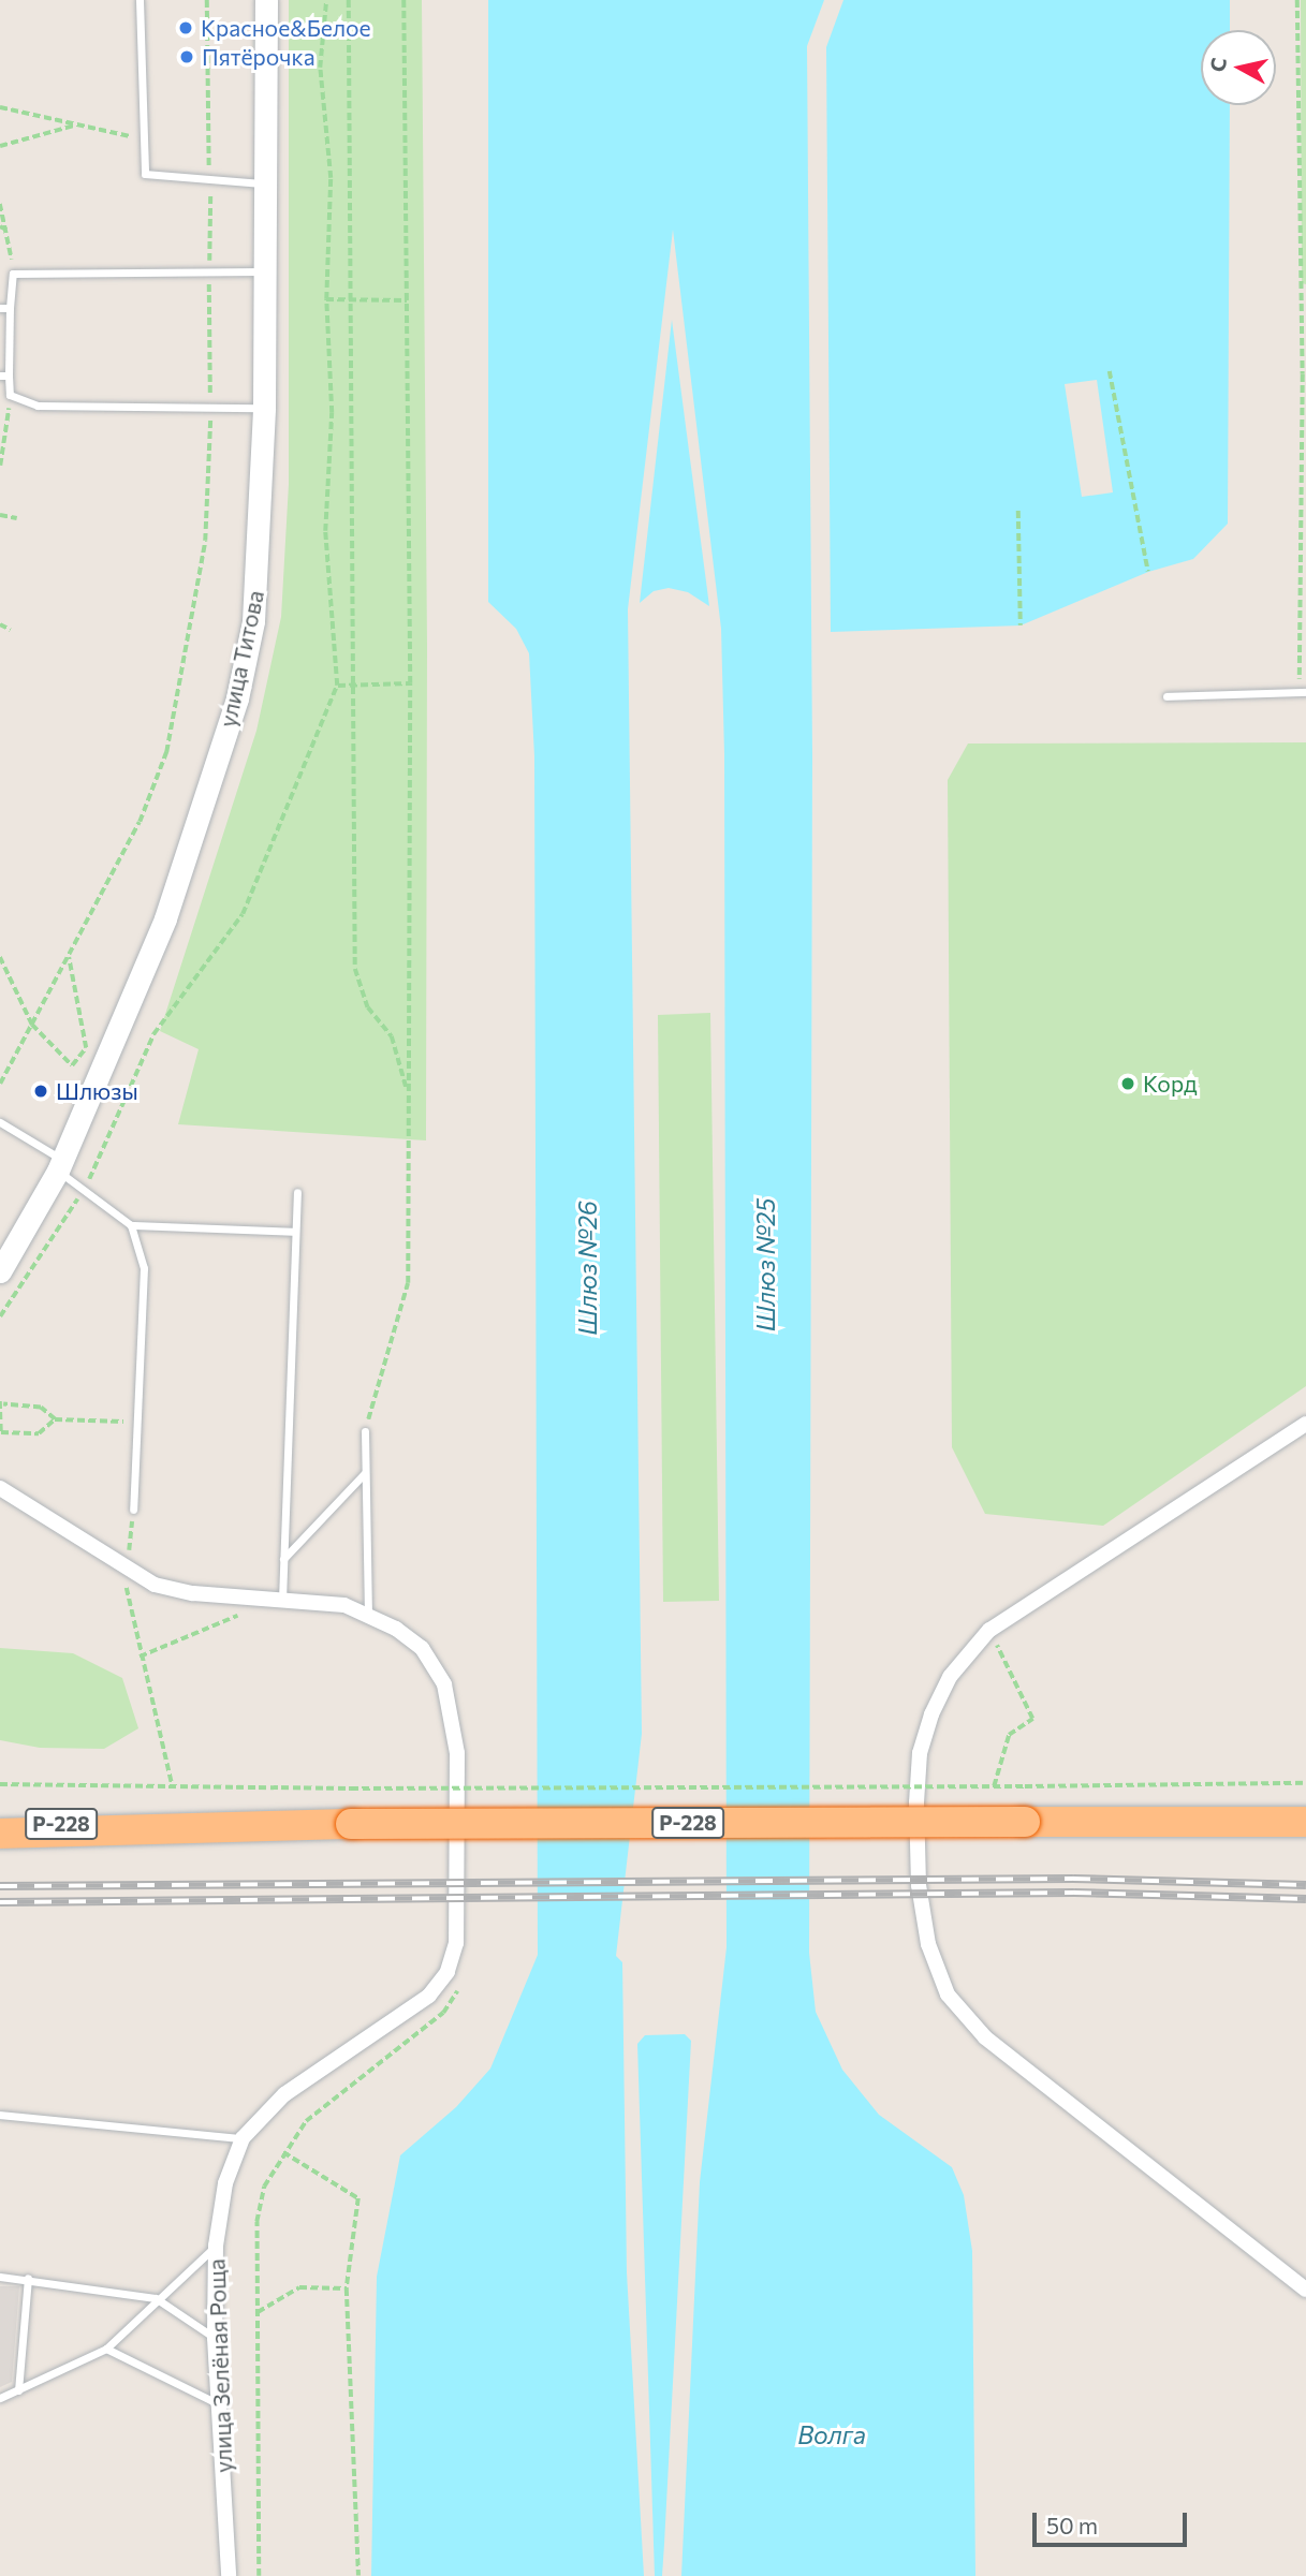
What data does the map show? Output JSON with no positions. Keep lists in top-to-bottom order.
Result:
{
  "streets": {
    "highway": ["Р-228"],
    "main road": ["улица Титова"],
    "street": ["улица Зелёная Роща"]
  },
  "water": ["Шлюз №25", "Шлюз №26", "Волга"],
  "places": [
    "Красное&Белое",
    "Пятёрочка",
    "Корд",
    "Шлюзы"
  ],
  "scale_bar": "50 m",
  "north": "left"
}
